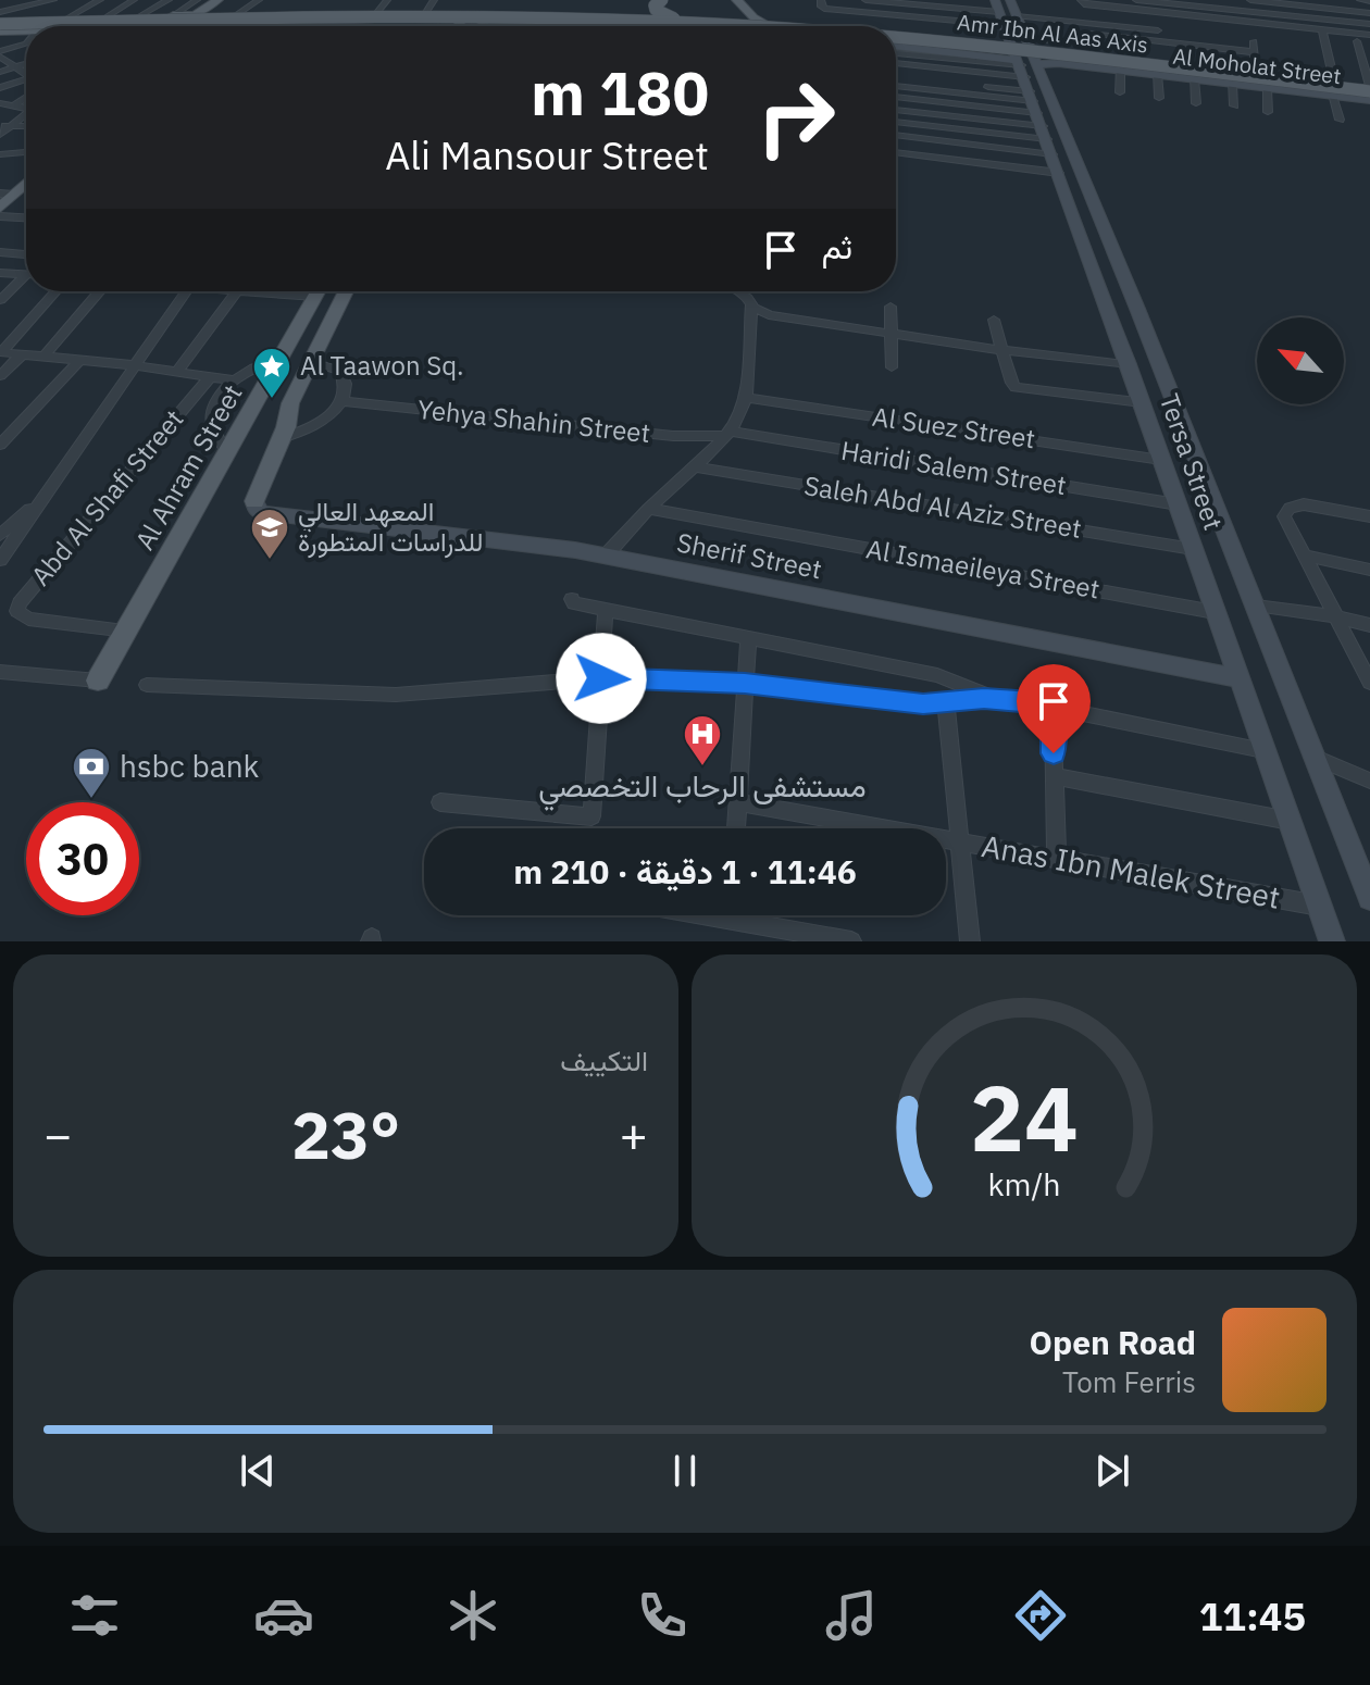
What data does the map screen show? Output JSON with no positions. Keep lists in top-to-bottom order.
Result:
{
  "streets": {
    "main road": ["Amr Ibn Al Aas Axis", "Al Ahram Street"],
    "street": [
      "Al Moholat Street",
      "Yehya Shahin Street",
      "Al Suez Street",
      "Tersa Street",
      "Haridi Salem Street",
      "Abd Al Shafi Street",
      "Saleh Abd Al Aziz Street",
      "Sherif Street",
      "Al Ismaeileya Street",
      "Anas Ibn Malek Street"
    ]
  },
  "crossings": [
    ["Amr Ibn Al Aas Axis", "Al Moholat Street"],
    ["Al Moholat Street", "Tersa Street"],
    ["Yehya Shahin Street", "Haridi Salem Street"],
    ["Al Suez Street", "Tersa Street"],
    ["Tersa Street", "Haridi Salem Street"],
    ["Tersa Street", "Saleh Abd Al Aziz Street"],
    ["Tersa Street", "Sherif Street"],
    ["Tersa Street", "Al Ismaeileya Street"],
    ["Tersa Street", "Anas Ibn Malek Street"],
    ["Al Ahram Street", "Abd Al Shafi Street"]
  ],
  "places": {
    "place": ["Al Taawon Sq."],
    "school or university": ["المعهد العالي للدراسات المتطورة"],
    "hospital": ["مستشفى الرحاب التخصصي"],
    "bank": ["hsbc bank"]
  },
  "north": "top left",
  "page": {
    "turn": ["180 m", "Ali Mansour Street"],
    "then": "ثم",
    "limit": "30",
    "trip": "11:46 · 1 دقيقة · 210 m",
    "tile": "التكييف",
    "heat": ["−", "23°", "+"],
    "song": ["Open Road", "Tom Ferris"],
    "tabs": "11:45",
    "gauge": ["24", "km/h"]
  }
}
